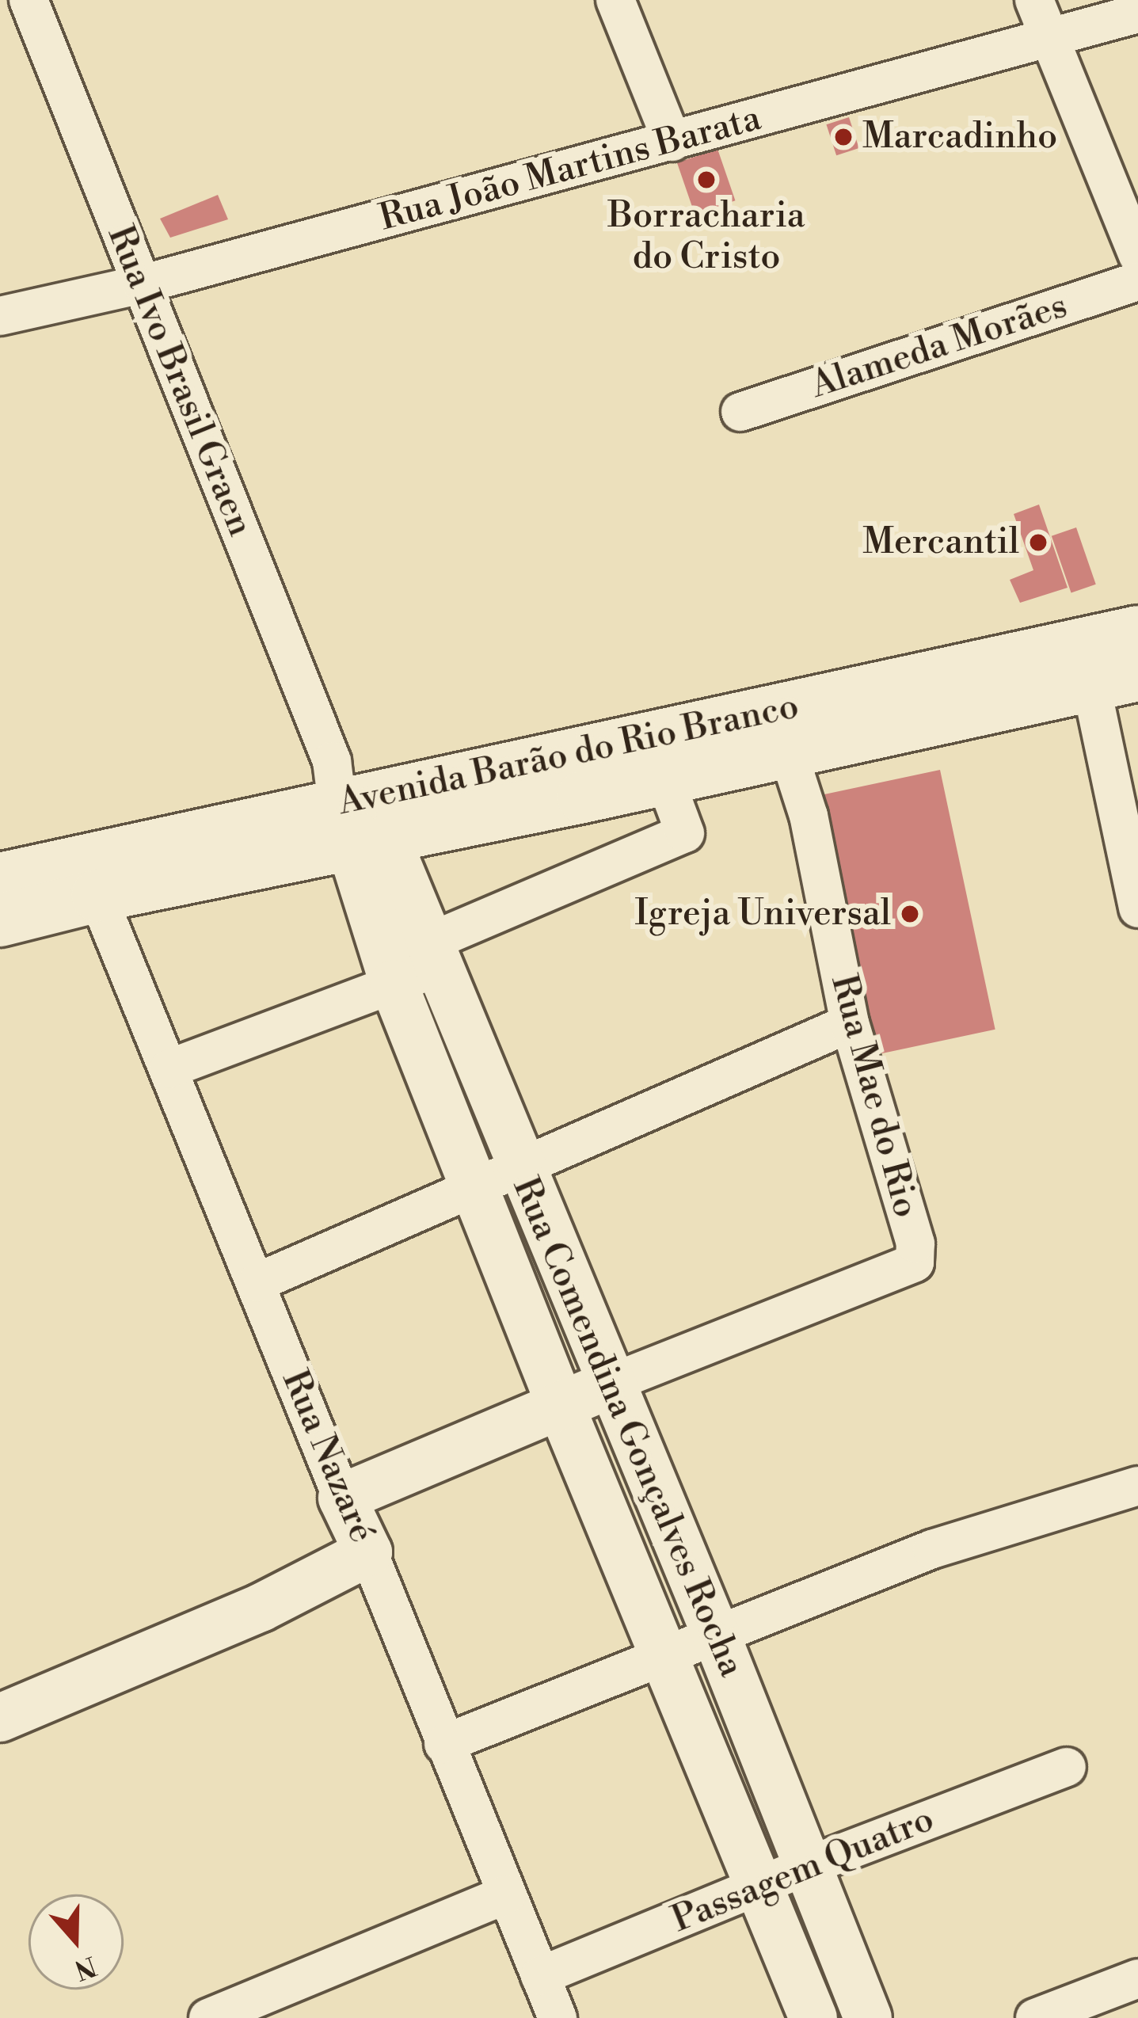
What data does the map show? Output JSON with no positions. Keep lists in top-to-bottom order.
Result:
{
  "streets": {
    "main road": ["Avenida Barão do Rio Branco"],
    "street": [
      "Rua João Martins Barata",
      "Alameda Morães",
      "Rua Ivo Brasil Graen",
      "Rua Mae do Rio",
      "Rua Comendina Gonçalves Rocha",
      "Rua Nazaré",
      "Passagem Quatro"
    ]
  },
  "crossings": [
    ["Rua João Martins Barata", "Rua Ivo Brasil Graen"],
    ["Rua Ivo Brasil Graen", "Avenida Barão do Rio Branco"],
    ["Rua Ivo Brasil Graen", "Rua Comendina Gonçalves Rocha"],
    ["Avenida Barão do Rio Branco", "Rua Mae do Rio"],
    ["Avenida Barão do Rio Branco", "Rua Comendina Gonçalves Rocha"],
    ["Avenida Barão do Rio Branco", "Rua Nazaré"],
    ["Rua Mae do Rio", "Rua Comendina Gonçalves Rocha"],
    ["Rua Comendina Gonçalves Rocha", "Passagem Quatro"],
    ["Rua Nazaré", "Passagem Quatro"]
  ],
  "places": [
    "Marcadinho",
    "Borracharia do Cristo",
    "Mercantil",
    "Igreja Universal"
  ],
  "north": "bottom"
}
